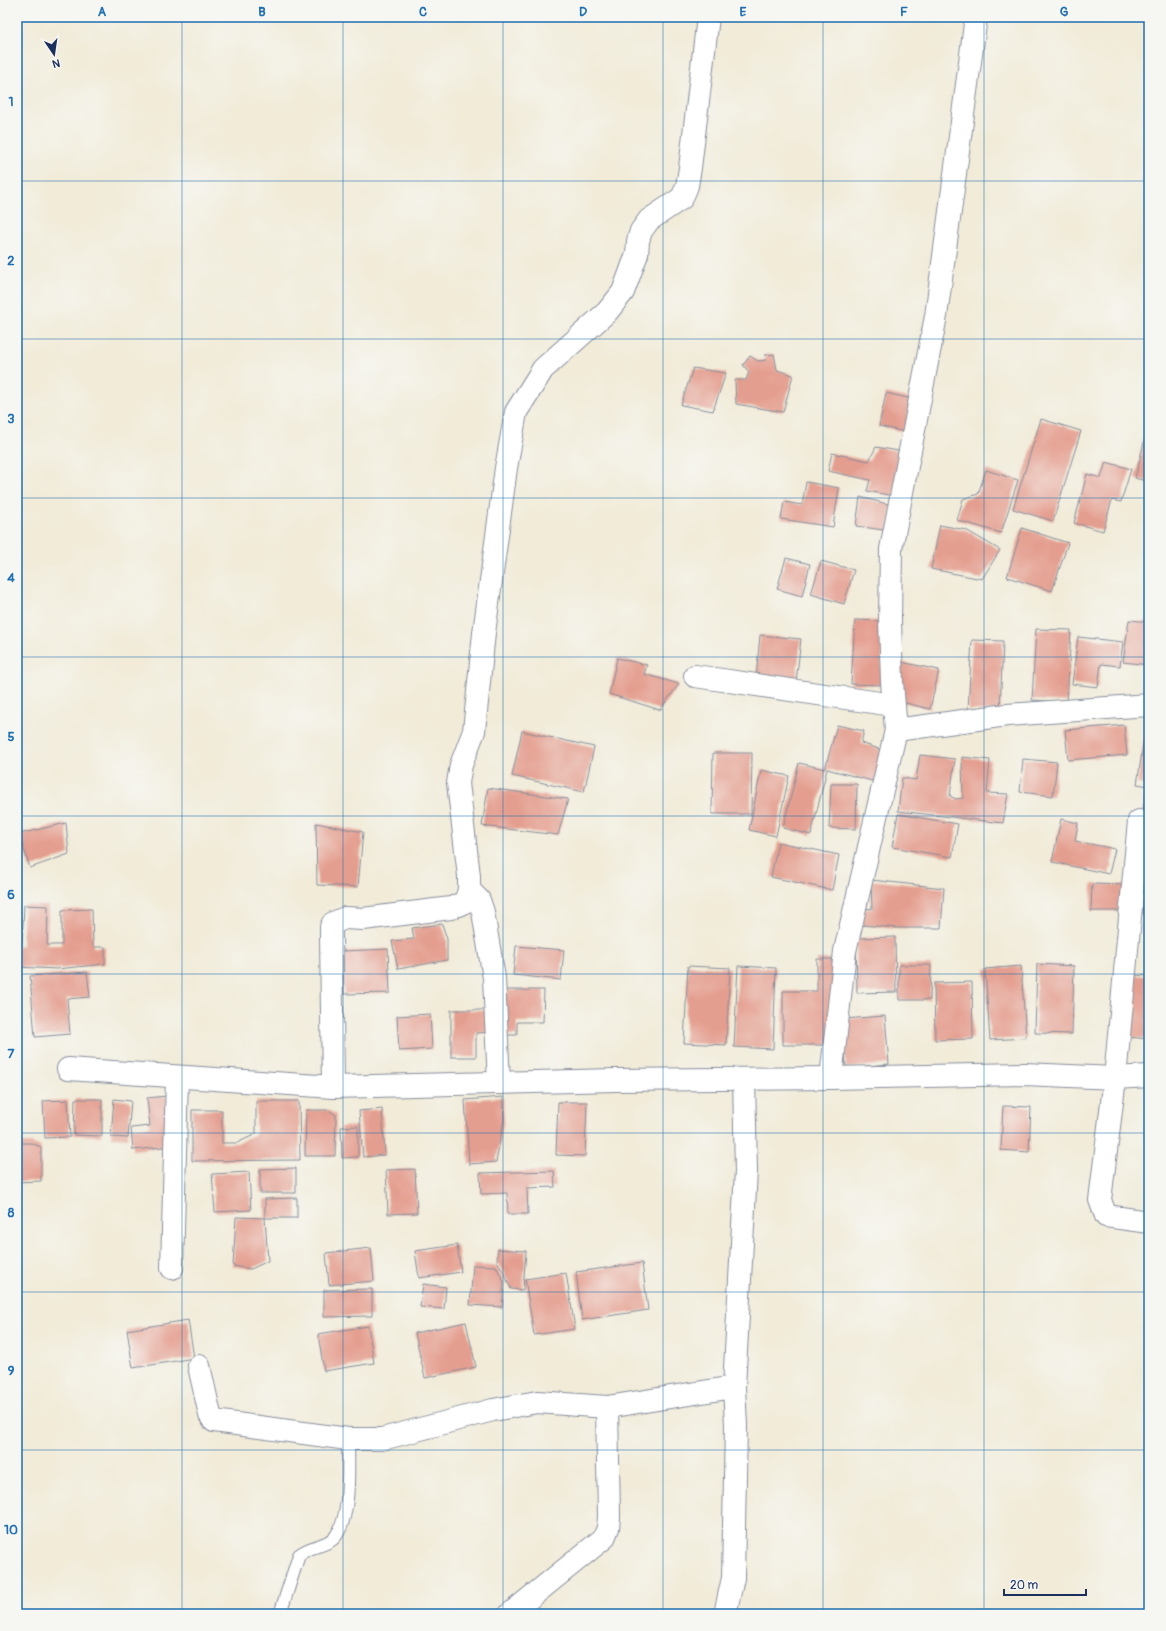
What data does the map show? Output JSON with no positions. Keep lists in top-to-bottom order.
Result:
{
  "scale_bar": "20 m",
  "north": "bottom",
  "grid": {
    "columns": [
      "A",
      "B",
      "C",
      "D",
      "E",
      "F",
      "G"
    ],
    "rows": [
      "1",
      "2",
      "3",
      "4",
      "5",
      "6",
      "7",
      "8",
      "9",
      "10"
    ]
  }
}
